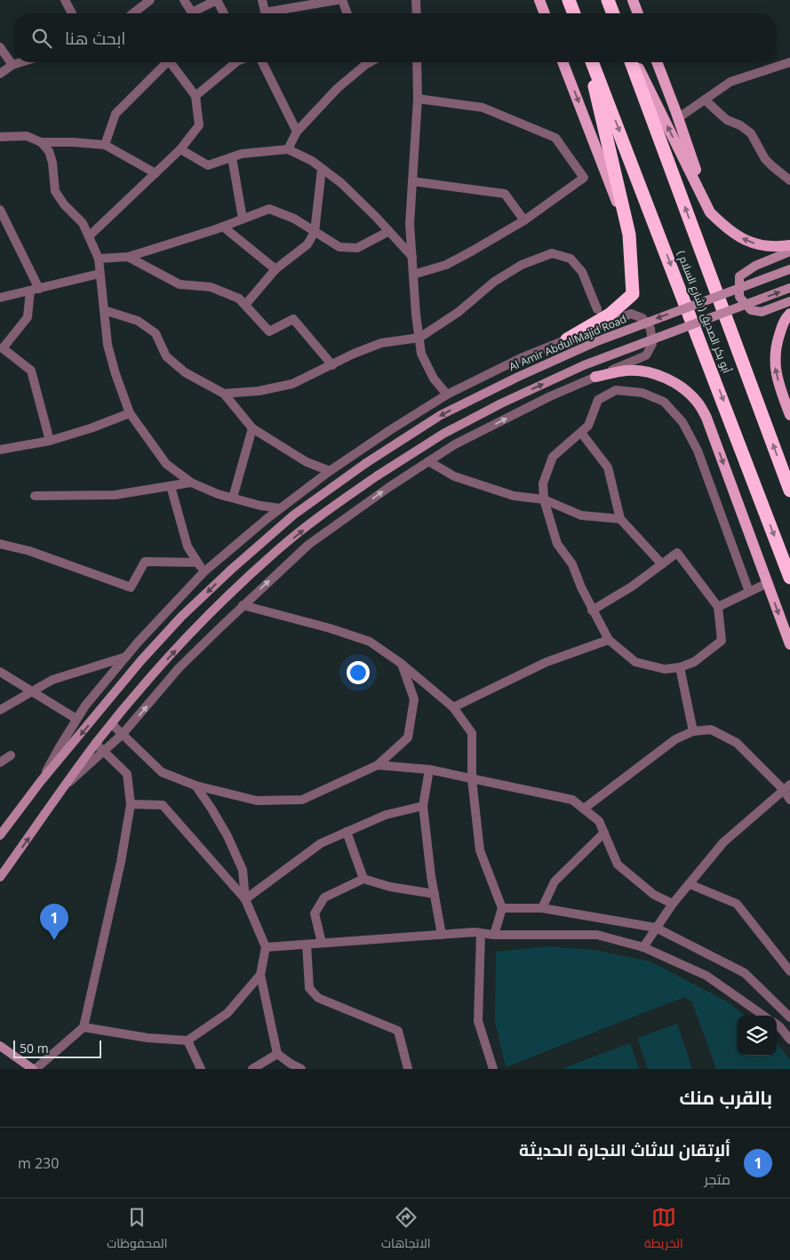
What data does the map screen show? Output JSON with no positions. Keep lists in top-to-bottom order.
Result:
{
  "streets": {
    "highway": ["( شارع السلام ) أبو بكر الصديق"],
    "main road": ["Al Amir Abdul Majid Road"]
  },
  "scale_bar": "50 m",
  "page": {
    "search": "ابحث هنا",
    "pins": "1",
    "scale": "50 m",
    "heading": "بالقرب منك",
    "list": [
      {
        "mark": "1",
        "name": "ألإتقان للاثاث النجارة الحديثة",
        "note": "متجر",
        "value": "230 m"
      }
    ],
    "nav": ["الخريطة", "الاتجاهات", "المحفوظات"]
  }
}
